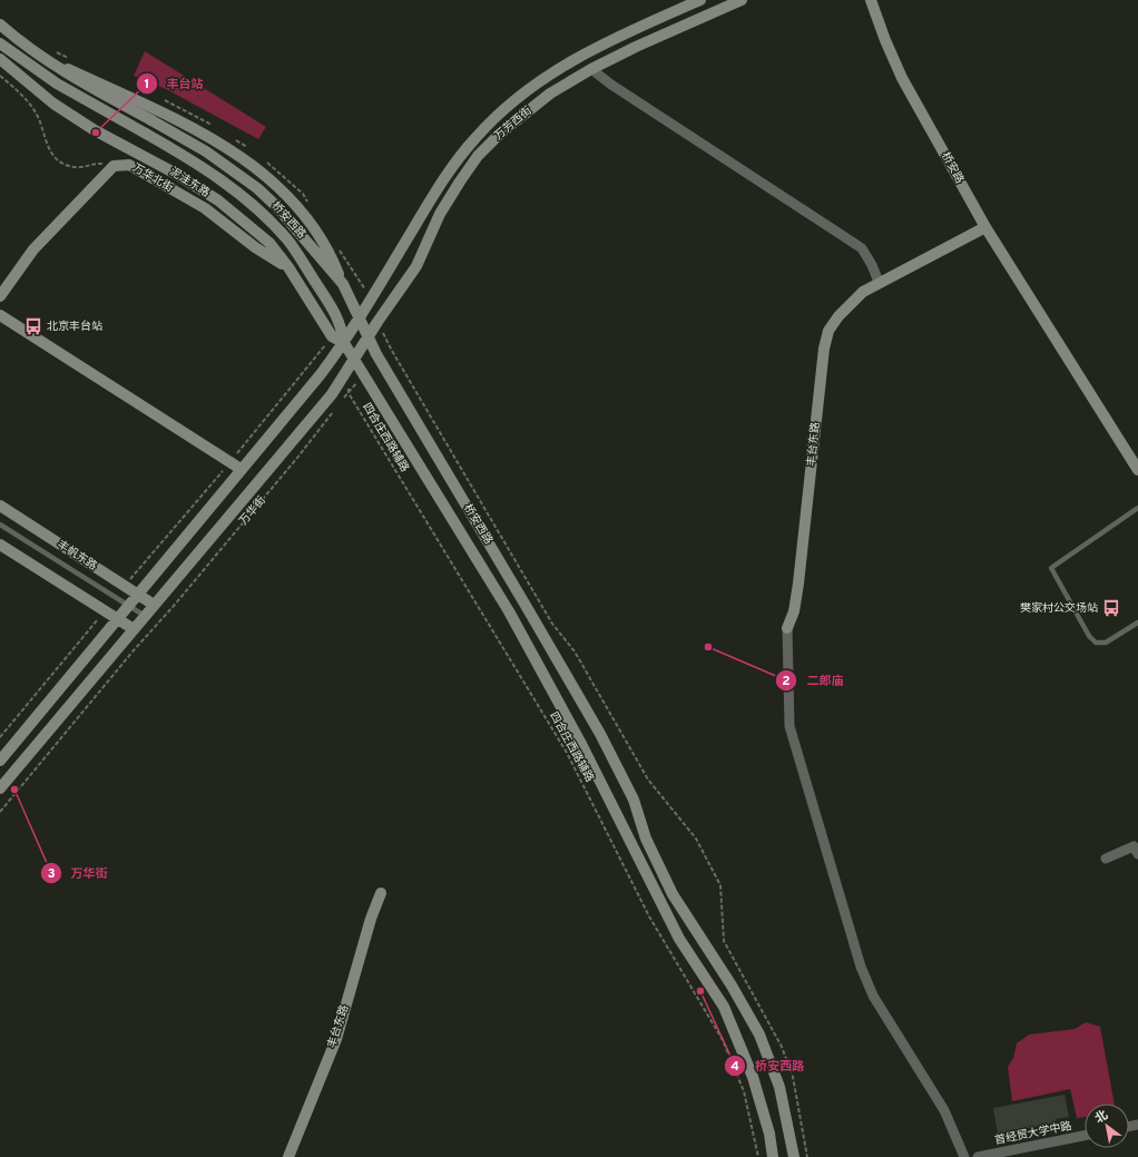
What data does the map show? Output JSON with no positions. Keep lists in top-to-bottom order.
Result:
{
  "streets": {
    "main road": [
      "万芳西街",
      "桥安路",
      "万华北街",
      "泥洼东路",
      "桥安西路",
      "丰台东路",
      "万华街",
      "丰帆东路"
    ],
    "street": ["首经贸大学中路"],
    "path": ["四合庄西路辅路"]
  },
  "crossings": [
    ["万芳西街", "桥安西路"],
    ["万芳西街", "万华街"],
    ["万华北街", "泥洼东路"],
    ["泥洼东路", "桥安西路"],
    ["桥安西路", "万华街"],
    ["万华街", "丰帆东路"]
  ],
  "places": {
    "other": [
      "丰台站",
      "二郎庙",
      "万华街",
      "桥安西路"
    ],
    "bus stop": ["北京丰台站", "樊家村公交场站"]
  },
  "north": "top left"
}
